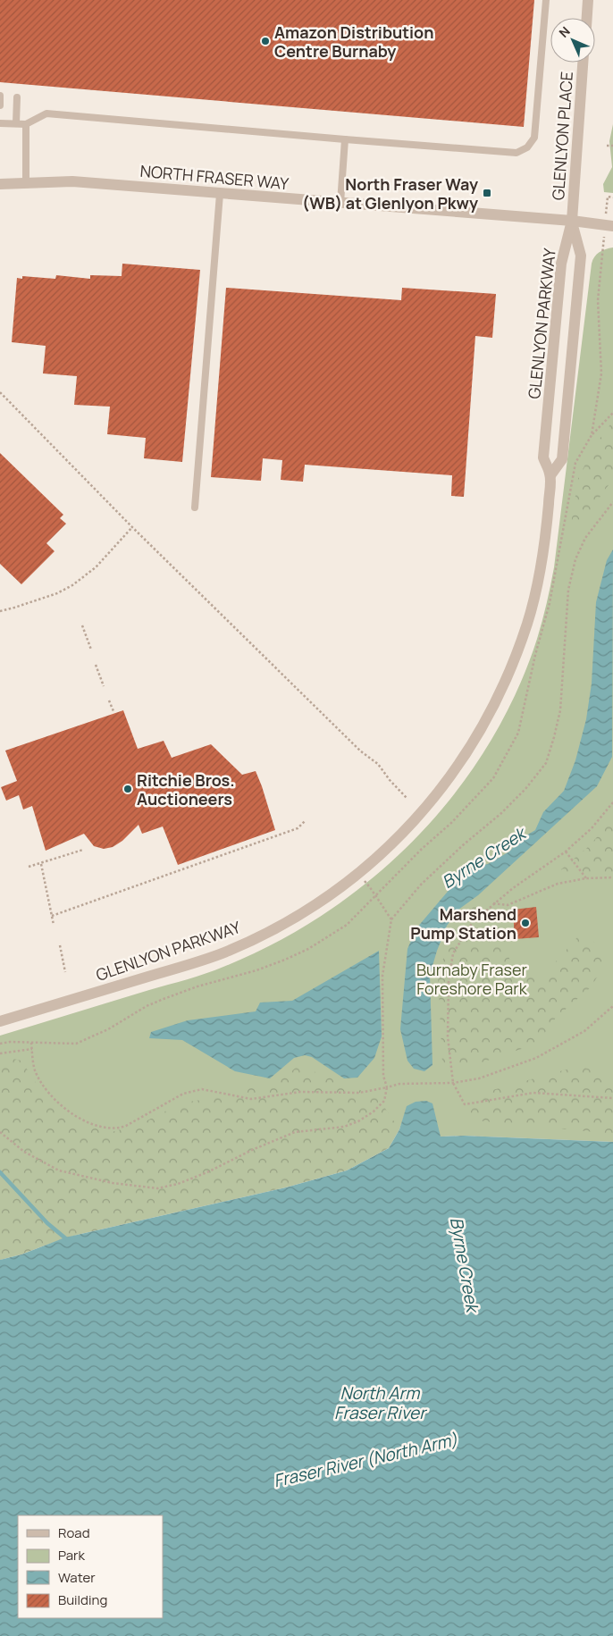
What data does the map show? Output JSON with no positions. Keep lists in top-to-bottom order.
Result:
{
  "streets": {
    "street": ["GLENLYON PLACE", "NORTH FRASER WAY", "GLENLYON PARKWAY"]
  },
  "crossings": [
    ["GLENLYON PLACE", "NORTH FRASER WAY"],
    ["GLENLYON PLACE", "GLENLYON PARKWAY"],
    ["NORTH FRASER WAY", "GLENLYON PARKWAY"]
  ],
  "water": ["Byrne Creek", "North Arm Fraser River", "Fraser River (North Arm)"],
  "parks": ["Burnaby Fraser Foreshore Park"],
  "places": {
    "other": ["Amazon Distribution Centre Burnaby", "Ritchie Bros. Auctioneers", "Marshend Pump Station"],
    "transit": ["North Fraser Way (WB) at Glenlyon Pkwy"]
  },
  "legend": [
    "Road",
    "Park",
    "Water",
    "Building"
  ],
  "north": "top left"
}
